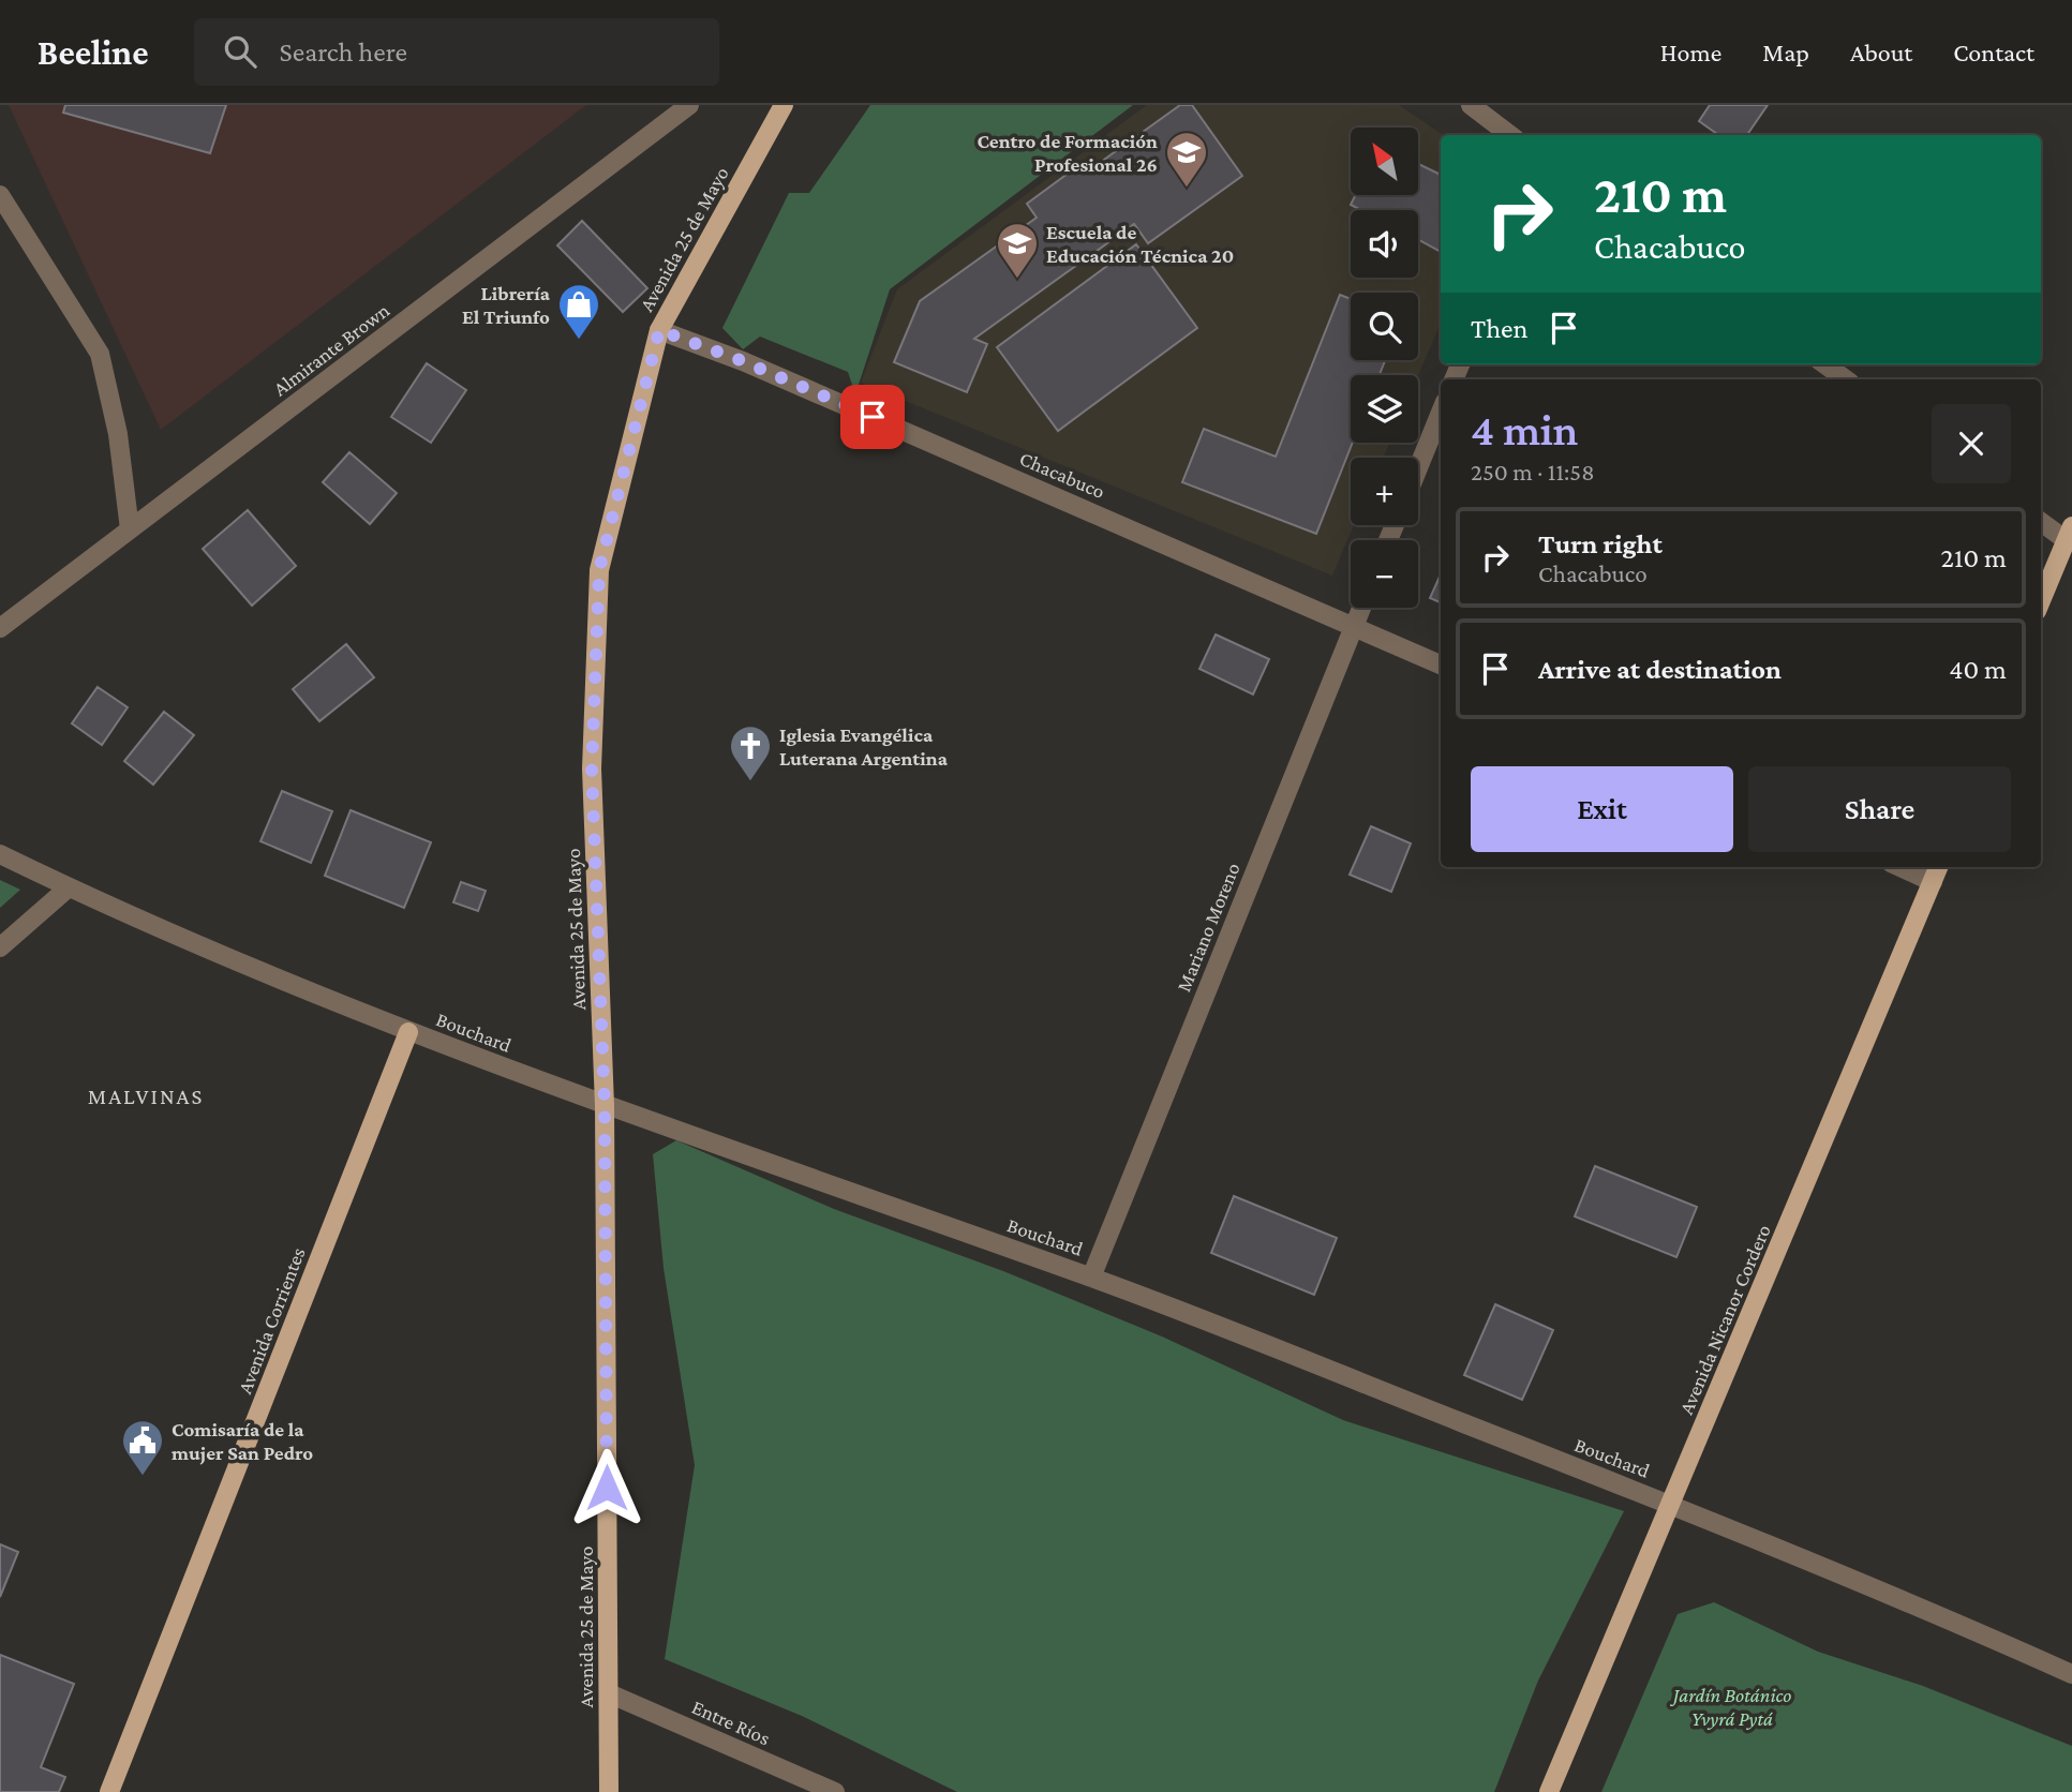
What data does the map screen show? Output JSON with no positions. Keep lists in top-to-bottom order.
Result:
{
  "streets": {
    "main road": ["Avenida 25 de Mayo", "Avenida Nicanor Cordero", "Avenida Corrientes"],
    "street": [
      "Almirante Brown",
      "Chacabuco",
      "Mariano Moreno",
      "Bouchard",
      "Entre Ríos"
    ]
  },
  "crossings": [
    ["Avenida 25 de Mayo", "Chacabuco"],
    ["Avenida 25 de Mayo", "Bouchard"],
    ["Avenida 25 de Mayo", "Entre Ríos"],
    ["Chacabuco", "Mariano Moreno"],
    ["Mariano Moreno", "Bouchard"],
    ["Bouchard", "Avenida Nicanor Cordero"],
    ["Bouchard", "Avenida Corrientes"]
  ],
  "districts": ["MALVINAS"],
  "parks": ["Jardín Botánico Yvyrá Pytá"],
  "places": {
    "school or university": ["Centro de Formación Profesional 26", "Escuela de Educación Técnica 20"],
    "shop": ["Librería El Triunfo"],
    "church": ["Iglesia Evangélica Luterana Argentina"],
    "public building": ["Comisaría de la mujer San Pedro"]
  },
  "north": "top left",
  "page": {
    "header": "Beeline",
    "search": "Search here",
    "nav": [
      "Home",
      "Map",
      "About",
      "Contact"
    ],
    "map_buttons": ["+", "−"],
    "turn": ["210 m", "Chacabuco"],
    "then": "Then",
    "heading": ["4 min", "250 m · 11:58"],
    "list": [
      {
        "name": "Turn right",
        "note": "Chacabuco",
        "value": "210 m"
      },
      {
        "name": "Arrive at destination",
        "value": "40 m"
      }
    ],
    "buttons": ["Exit", "Share"]
  }
}
